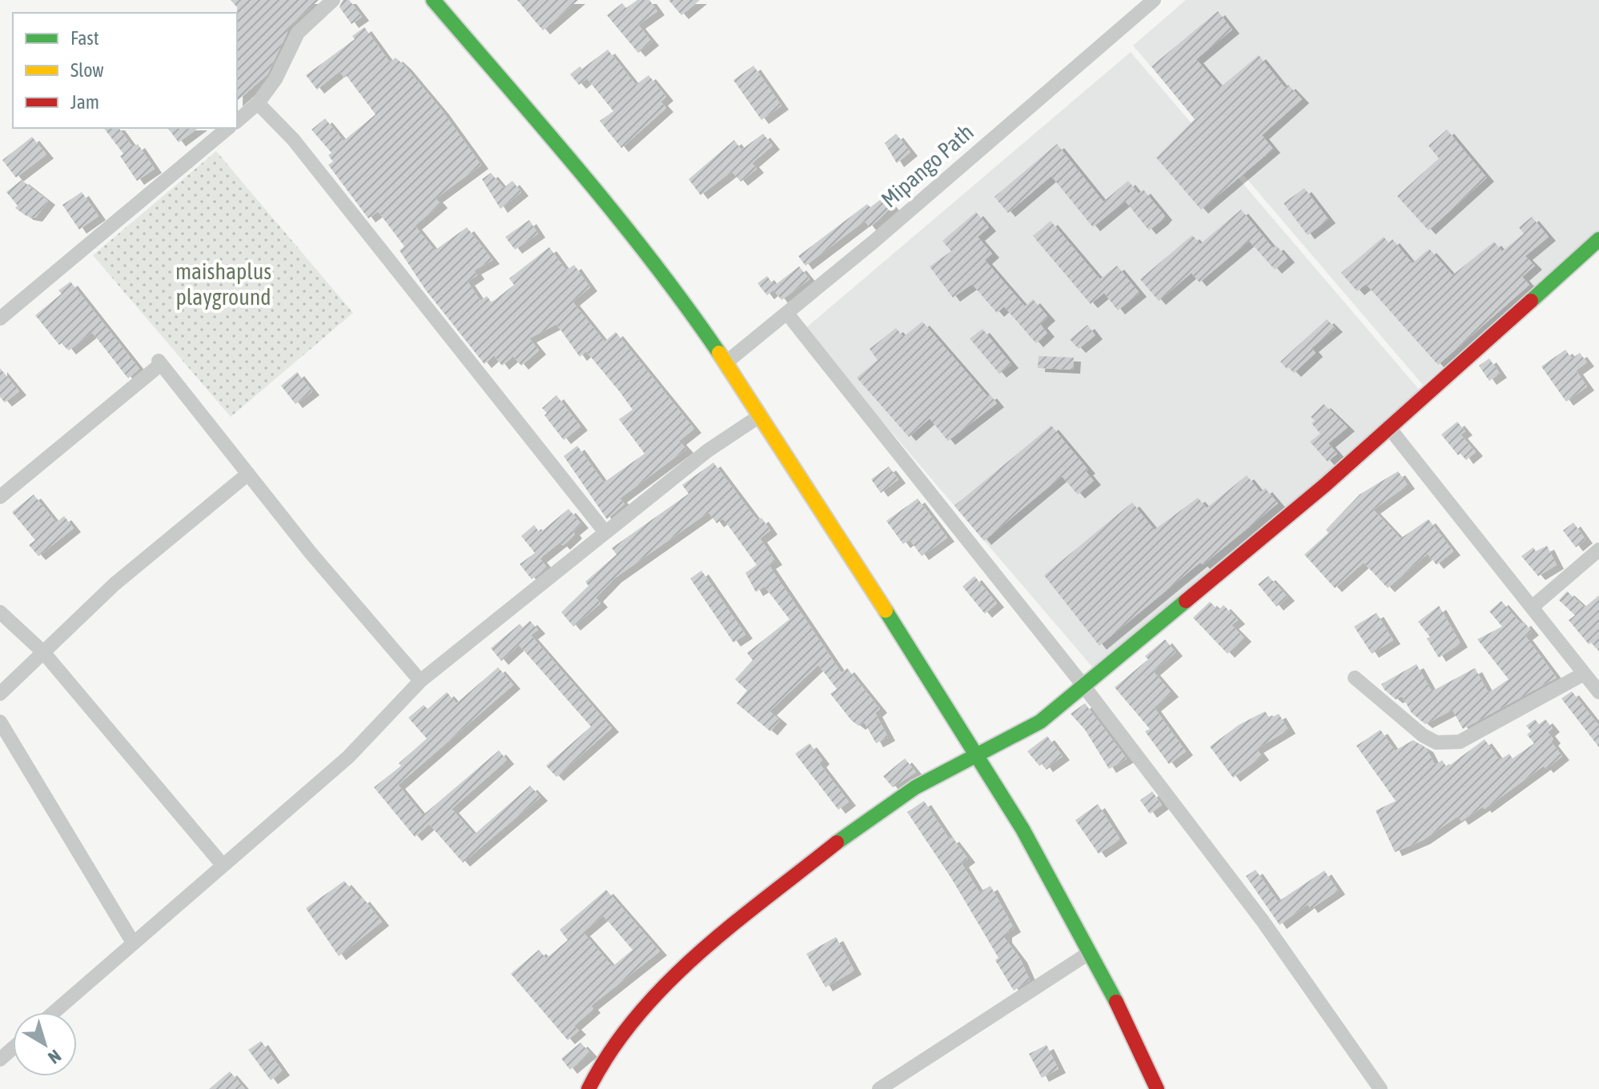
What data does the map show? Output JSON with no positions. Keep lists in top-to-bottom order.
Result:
{
  "streets": {
    "street": ["Mipango Path"]
  },
  "parks": ["maishaplus playground"],
  "legend": ["Fast", "Slow", "Jam"],
  "north": "bottom right"
}
